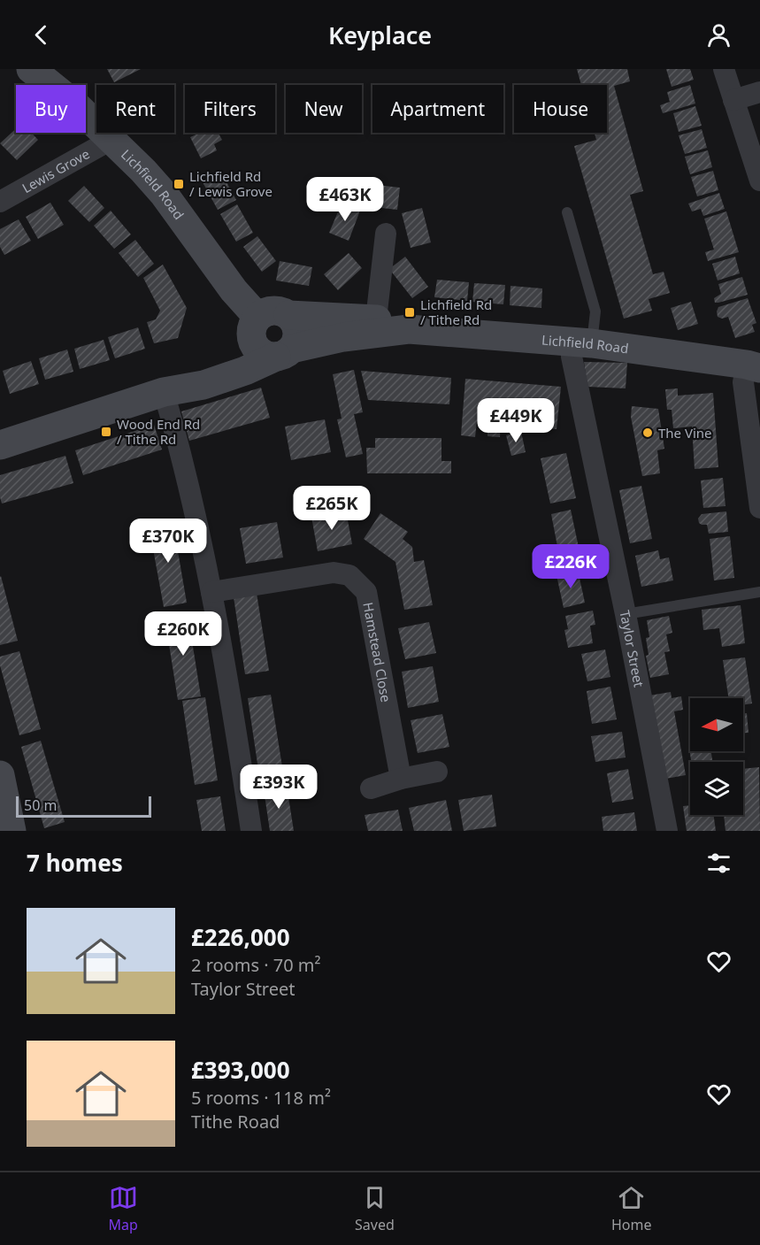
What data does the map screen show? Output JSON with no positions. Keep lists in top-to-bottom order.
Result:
{
  "streets": {
    "main road": ["Lichfield Road"],
    "street": ["Lewis Grove", "Taylor Street", "Hamstead Close"]
  },
  "crossings": [
    ["Lewis Grove", "Lichfield Road"],
    ["Lichfield Road", "Taylor Street"]
  ],
  "places": {
    "transit": ["Lichfield Rd / Lewis Grove", "Lichfield Rd / Tithe Rd", "Wood End Rd / Tithe Rd"],
    "other": ["The Vine"]
  },
  "scale_bar": "50 m",
  "north": "left",
  "page": {
    "header": "Keyplace",
    "chip": [
      "Buy",
      "Rent",
      "Filters",
      "New",
      "Apartment",
      "House"
    ],
    "price": [
      "£463K",
      "£449K",
      "£265K",
      "£370K",
      "£226K",
      "£260K",
      "£393K"
    ],
    "scale": "50 m",
    "heading": "7 homes",
    "list": [
      {
        "name": "£226,000",
        "note": "2 rooms · 70 m² · Taylor Street"
      },
      {
        "name": "£393,000",
        "note": "5 rooms · 118 m² · Tithe Road"
      }
    ],
    "tabs": ["Map", "Saved", "Home"]
  }
}
